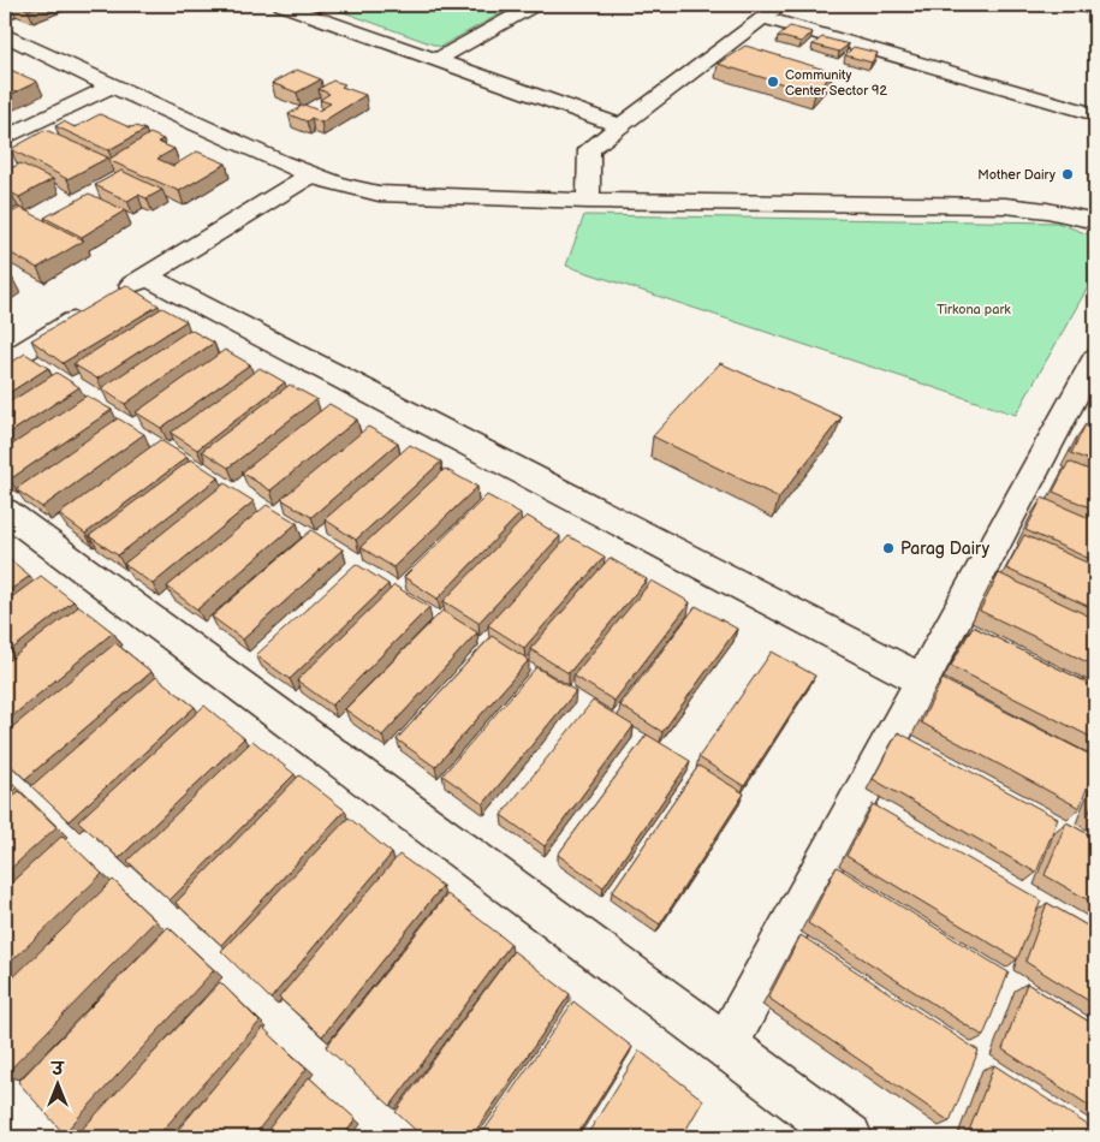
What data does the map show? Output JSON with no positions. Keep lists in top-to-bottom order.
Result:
{
  "parks": ["Tirkona park"],
  "places": ["Community Center Sector 92", "Mother Dairy", "Parag Dairy"],
  "north": "top"
}
